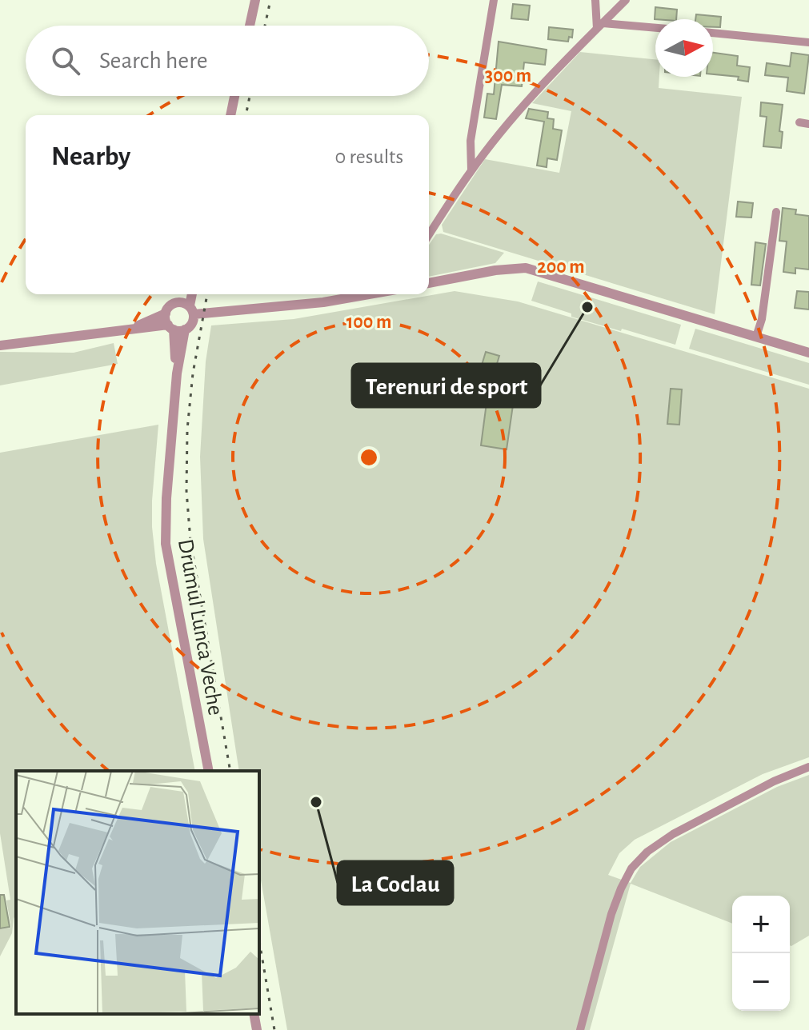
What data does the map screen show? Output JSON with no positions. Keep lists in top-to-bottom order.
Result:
{
  "streets": {
    "street": ["Drumul Lunca Veche"]
  },
  "places": ["Terenuri de sport", "La Coclau"],
  "north": "right",
  "page": {
    "search": "Search here",
    "heading": ["Nearby", "0 results"],
    "map_buttons": ["+", "−"]
  },
  "rings": ["300 m", "200 m", "100 m"]
}
